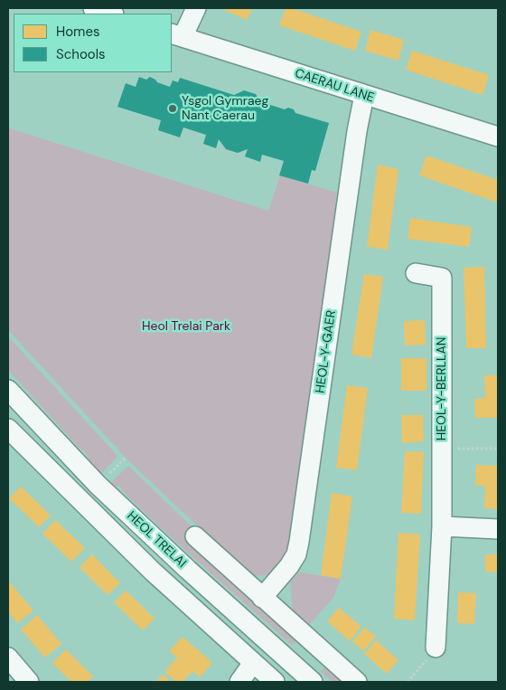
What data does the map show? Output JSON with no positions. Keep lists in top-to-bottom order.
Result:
{
  "streets": {
    "street": [
      "CAERAU LANE",
      "HEOL-Y-GAER",
      "HEOL-Y-BERLLAN",
      "HEOL TRELAI"
    ]
  },
  "crossings": [
    ["CAERAU LANE", "HEOL-Y-GAER"]
  ],
  "parks": ["Heol Trelai Park"],
  "places": ["Ysgol Gymraeg Nant Caerau"],
  "legend": ["Homes", "Schools"]
}
